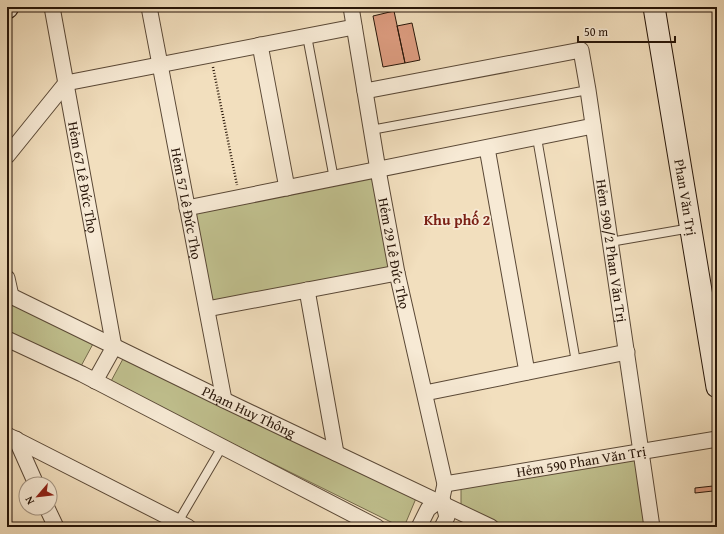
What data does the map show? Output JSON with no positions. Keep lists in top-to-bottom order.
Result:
{
  "streets": {
    "main road": ["Phan Văn Trị"],
    "street": [
      "Hẻm 67 Lê Đức Thọ",
      "Hẻm 57 Lê Đức Thọ",
      "Hẻm 590/2 Phan Văn Trị",
      "Hẻm 29 Lê Đức Thọ",
      "Phạm Huy Thông",
      "Hẻm 590 Phan Văn Trị"
    ]
  },
  "crossings": [
    ["Hẻm 67 Lê Đức Thọ", "Phạm Huy Thông"],
    ["Hẻm 57 Lê Đức Thọ", "Phạm Huy Thông"],
    ["Hẻm 590/2 Phan Văn Trị", "Hẻm 29 Lê Đức Thọ"],
    ["Hẻm 590/2 Phan Văn Trị", "Hẻm 590 Phan Văn Trị"],
    ["Hẻm 29 Lê Đức Thọ", "Phạm Huy Thông"],
    ["Hẻm 29 Lê Đức Thọ", "Hẻm 590 Phan Văn Trị"],
    ["Phạm Huy Thông", "Hẻm 590 Phan Văn Trị"]
  ],
  "districts": ["Khu phố 2"],
  "scale_bar": "50 m",
  "north": "bottom left"
}
